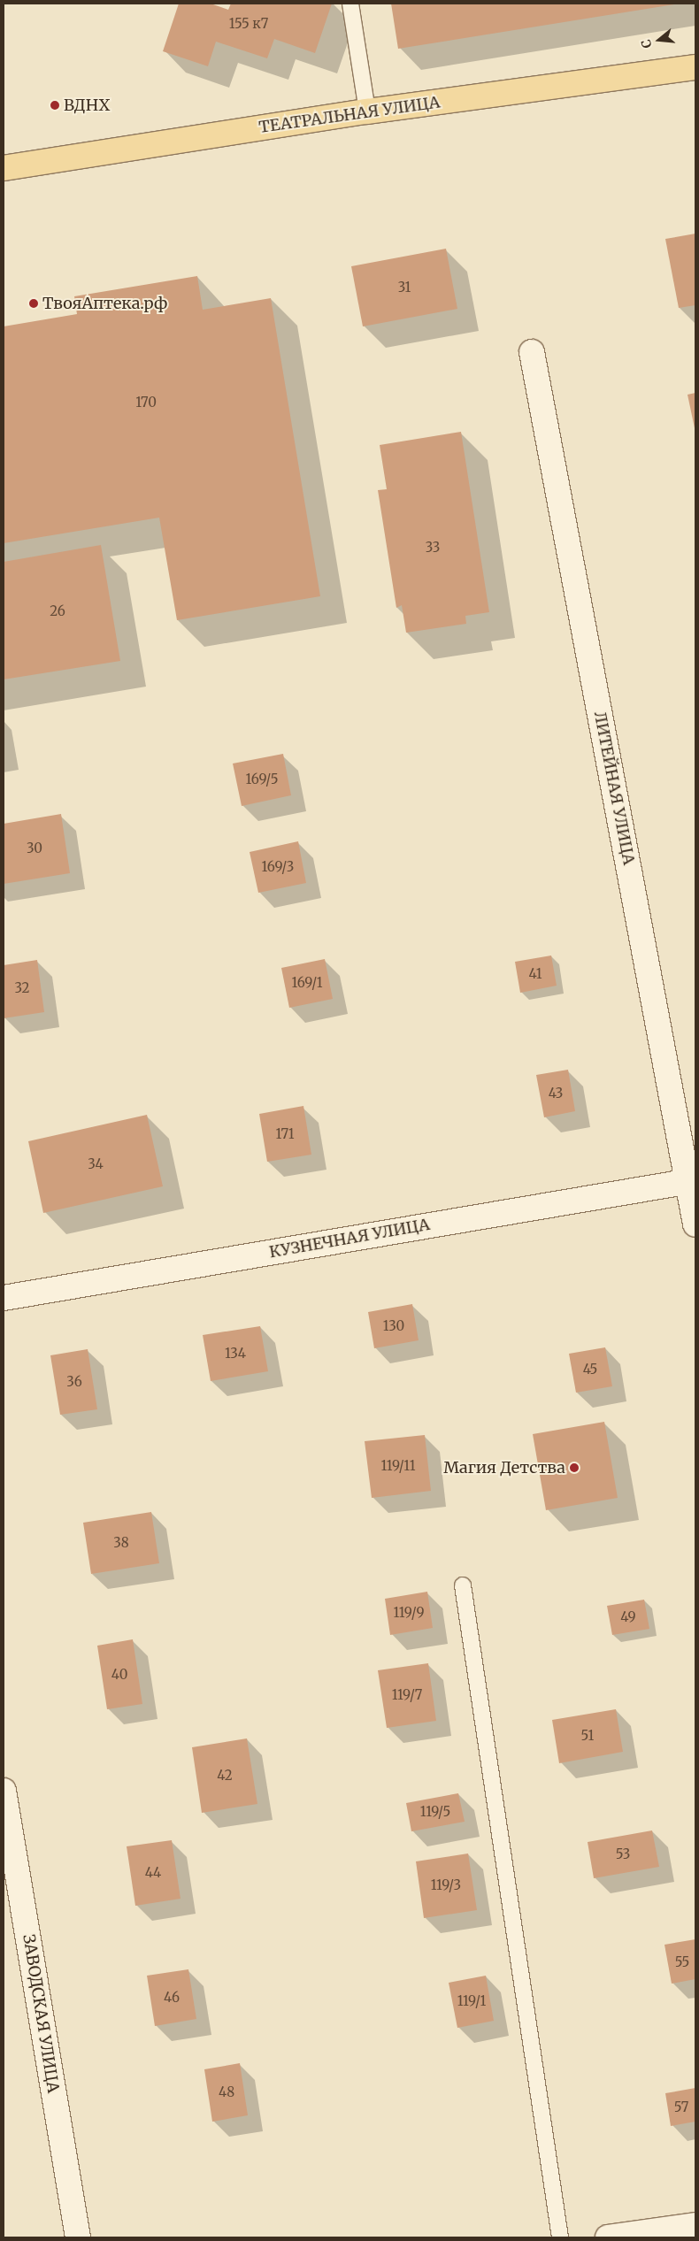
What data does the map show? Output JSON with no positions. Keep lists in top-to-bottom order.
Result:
{
  "streets": {
    "main road": ["ТЕАТРАЛЬНАЯ УЛИЦА"],
    "street": ["ЛИТЕЙНАЯ УЛИЦА", "КУЗНЕЧНАЯ УЛИЦА", "ЗАВОДСКАЯ УЛИЦА"]
  },
  "crossings": [
    ["ЛИТЕЙНАЯ УЛИЦА", "КУЗНЕЧНАЯ УЛИЦА"]
  ],
  "places": ["ВДНХ", "ТвояАптека.рф", "Магия Детства"],
  "house_numbers": [
    "155 к7",
    "31",
    "170",
    "33",
    "26",
    "169/5",
    "30",
    "169/3",
    "41",
    "169/1",
    "32",
    "43",
    "171",
    "34",
    "130",
    "134",
    "45",
    "36",
    "119/11",
    "38",
    "119/9",
    "49",
    "40",
    "119/7",
    "51",
    "42",
    "119/5",
    "53",
    "44",
    "119/3",
    "55",
    "46",
    "119/1",
    "48",
    "57"
  ],
  "north": "left"
}
